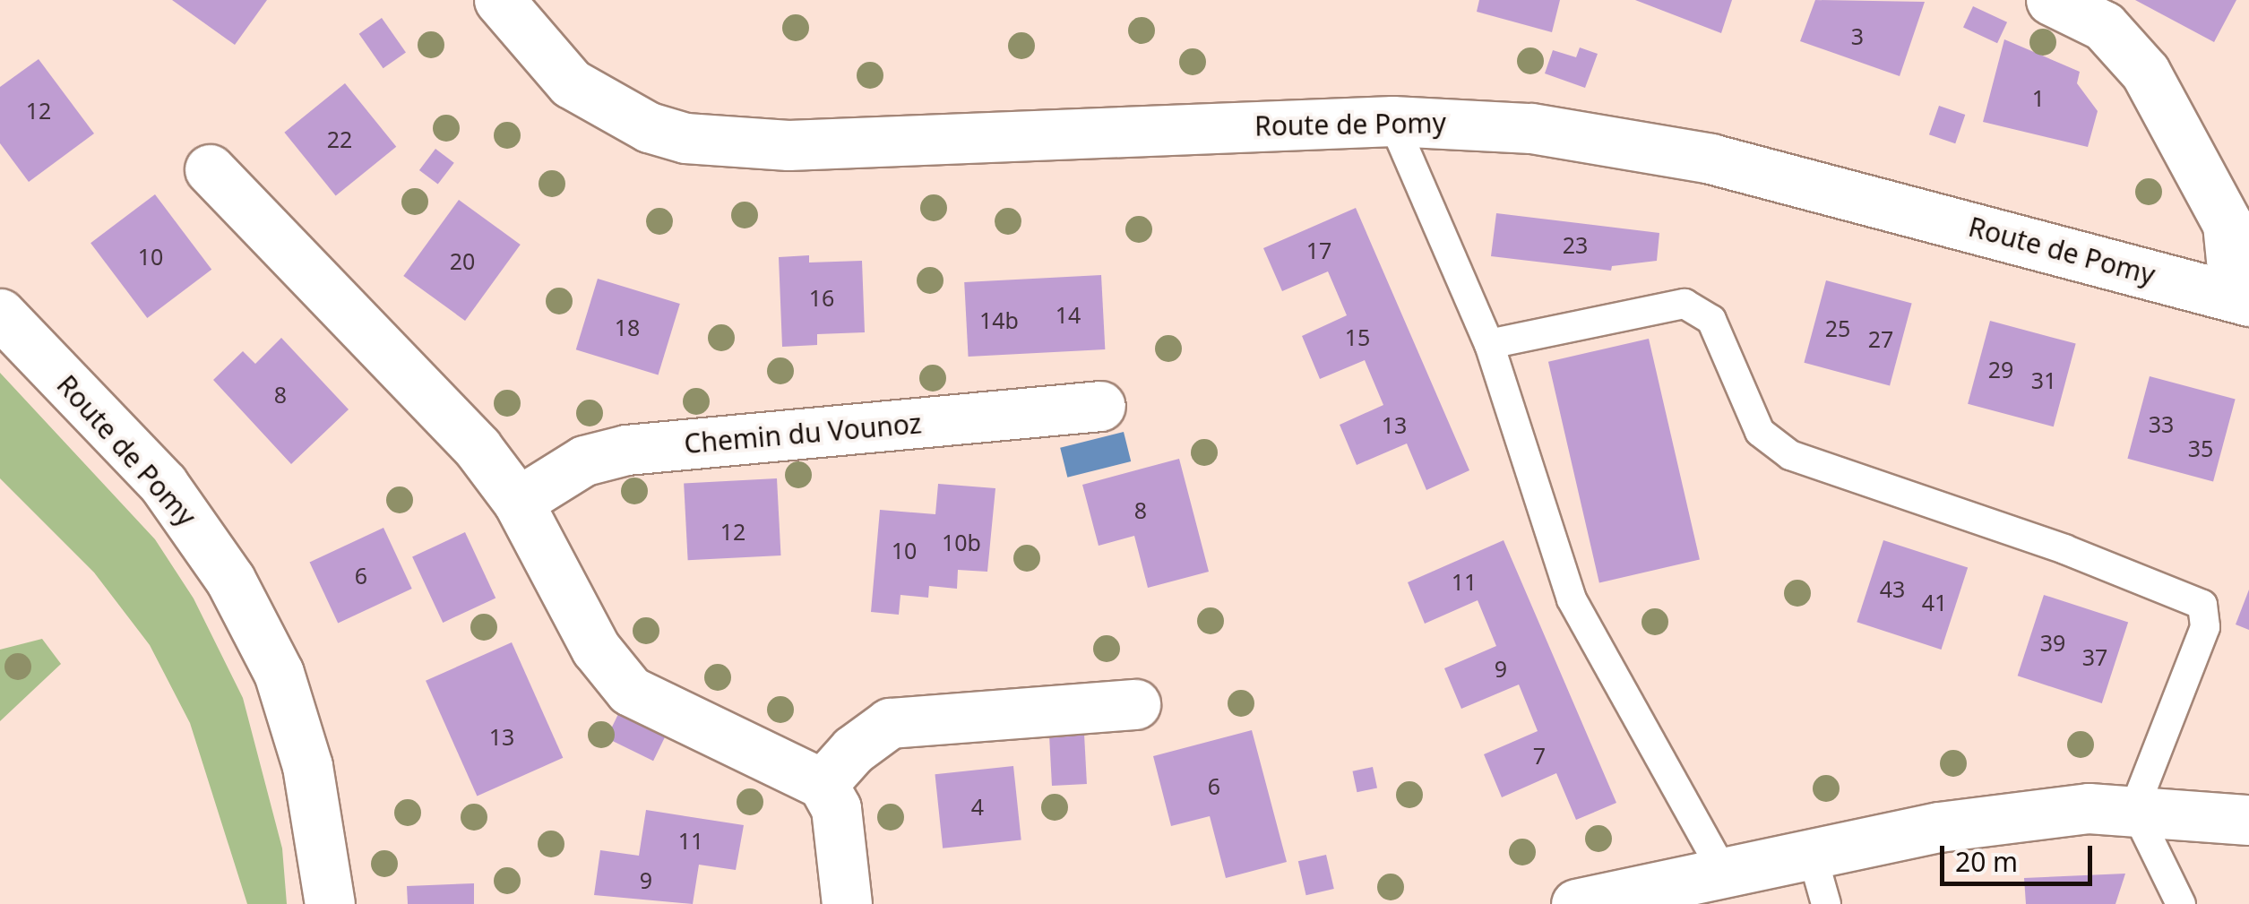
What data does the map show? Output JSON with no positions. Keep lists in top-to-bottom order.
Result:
{
  "streets": {
    "street": ["Route de Pomy", "Chemin du Vounoz"]
  },
  "house_numbers": [
    "3",
    "1",
    "12",
    "22",
    "23",
    "17",
    "10",
    "20",
    "16",
    "14",
    "14b",
    "18",
    "25",
    "15",
    "27",
    "29",
    "31",
    "8",
    "33",
    "13",
    "35",
    "8",
    "12",
    "10b",
    "10",
    "6",
    "11",
    "43",
    "41",
    "39",
    "37",
    "9",
    "13",
    "7",
    "6",
    "4",
    "11",
    "9"
  ],
  "scale_bar": "20 m"
}
